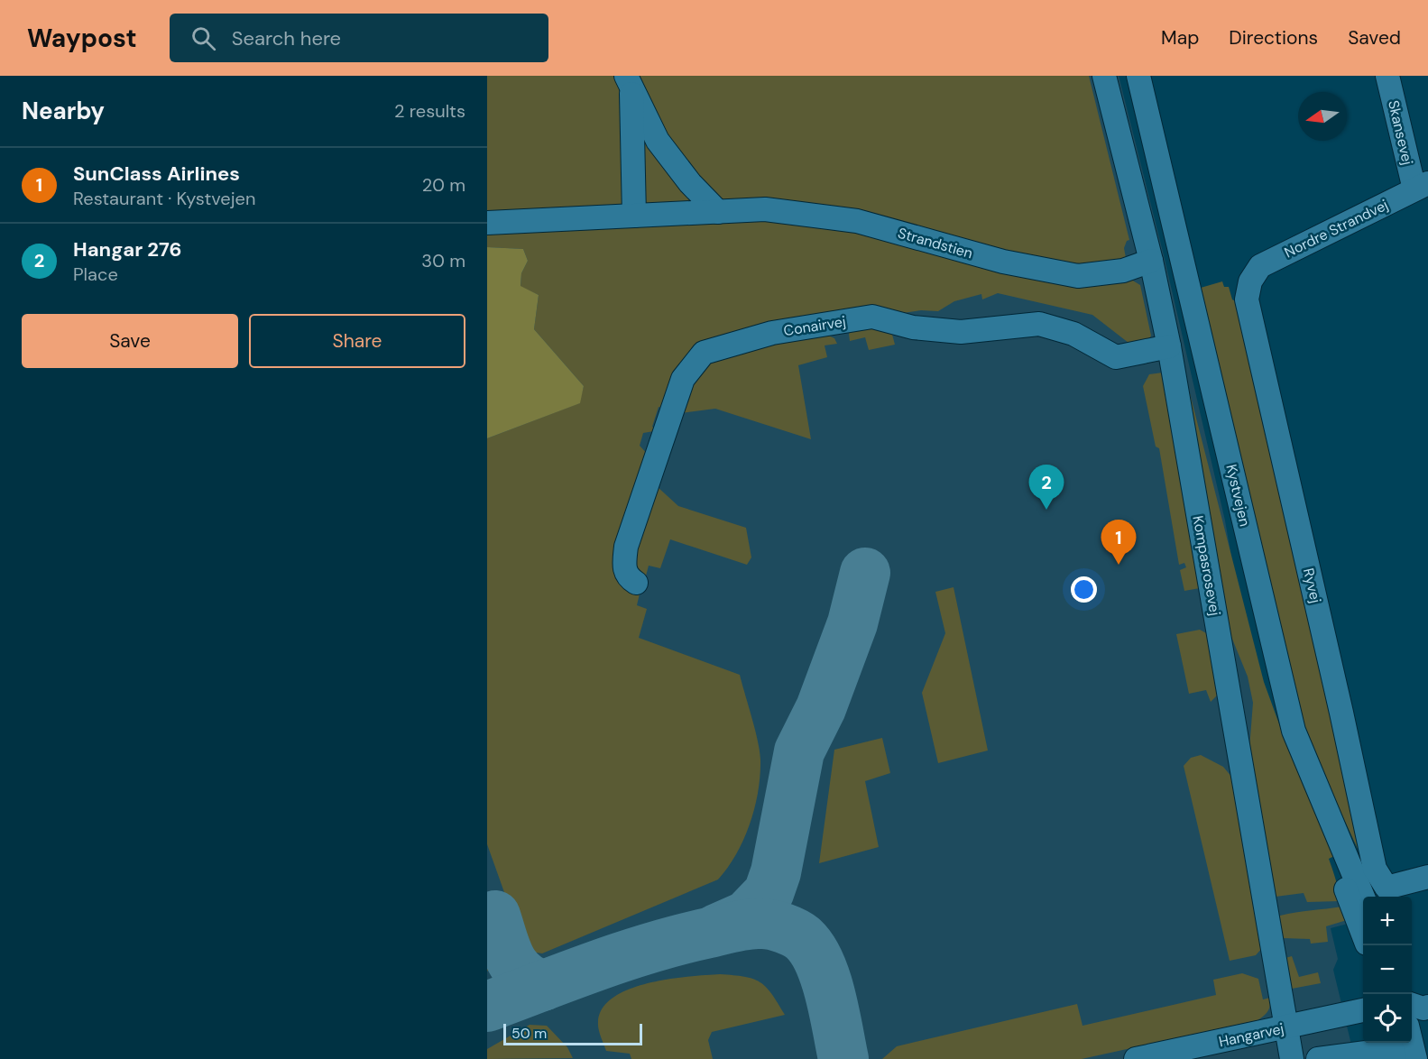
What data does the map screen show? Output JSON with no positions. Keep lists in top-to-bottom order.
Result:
{
  "streets": {
    "street": [
      "Skansevej",
      "Nordre Strandvej",
      "Strandstien",
      "Conairvej",
      "Kystvejen",
      "Kompasrosevej",
      "Ryvej",
      "Hangarvej"
    ]
  },
  "crossings": [
    ["Skansevej", "Nordre Strandvej"],
    ["Nordre Strandvej", "Ryvej"],
    ["Strandstien", "Kompasrosevej"],
    ["Conairvej", "Kompasrosevej"],
    ["Kompasrosevej", "Hangarvej"]
  ],
  "scale_bar": "50 m",
  "north": "left",
  "page": {
    "header": "Waypost",
    "search": "Search here",
    "nav": ["Map", "Directions", "Saved"],
    "heading": ["Nearby", "2 results"],
    "list": [
      {
        "mark": "1",
        "name": "SunClass Airlines",
        "note": "Restaurant · Kystvejen",
        "value": "20 m"
      },
      {
        "mark": "2",
        "name": "Hangar 276",
        "note": "Place",
        "value": "30 m"
      }
    ],
    "buttons": ["Save", "Share"],
    "pins": ["2", "1"],
    "map_buttons": ["+", "−"],
    "scale": "50 m"
  }
}
